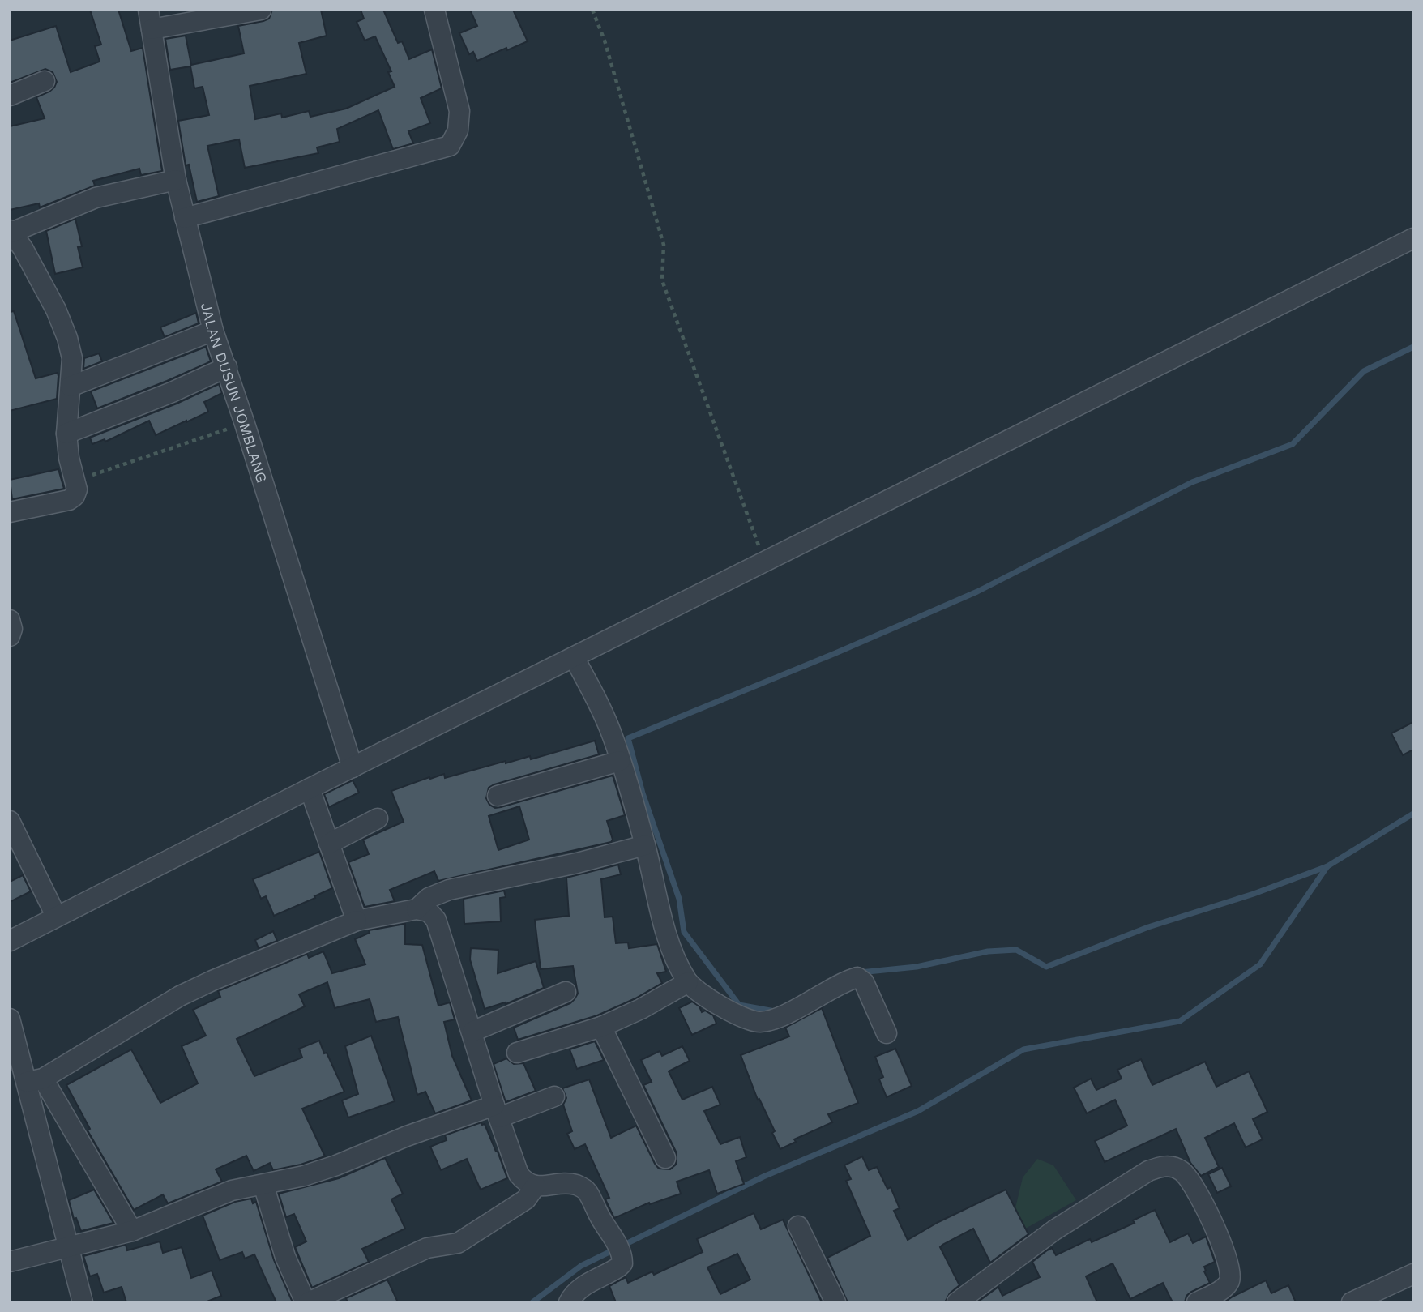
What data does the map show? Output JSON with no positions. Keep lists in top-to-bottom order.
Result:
{
  "streets": {
    "street": ["JALAN DUSUN JOMBLANG"]
  }
}
